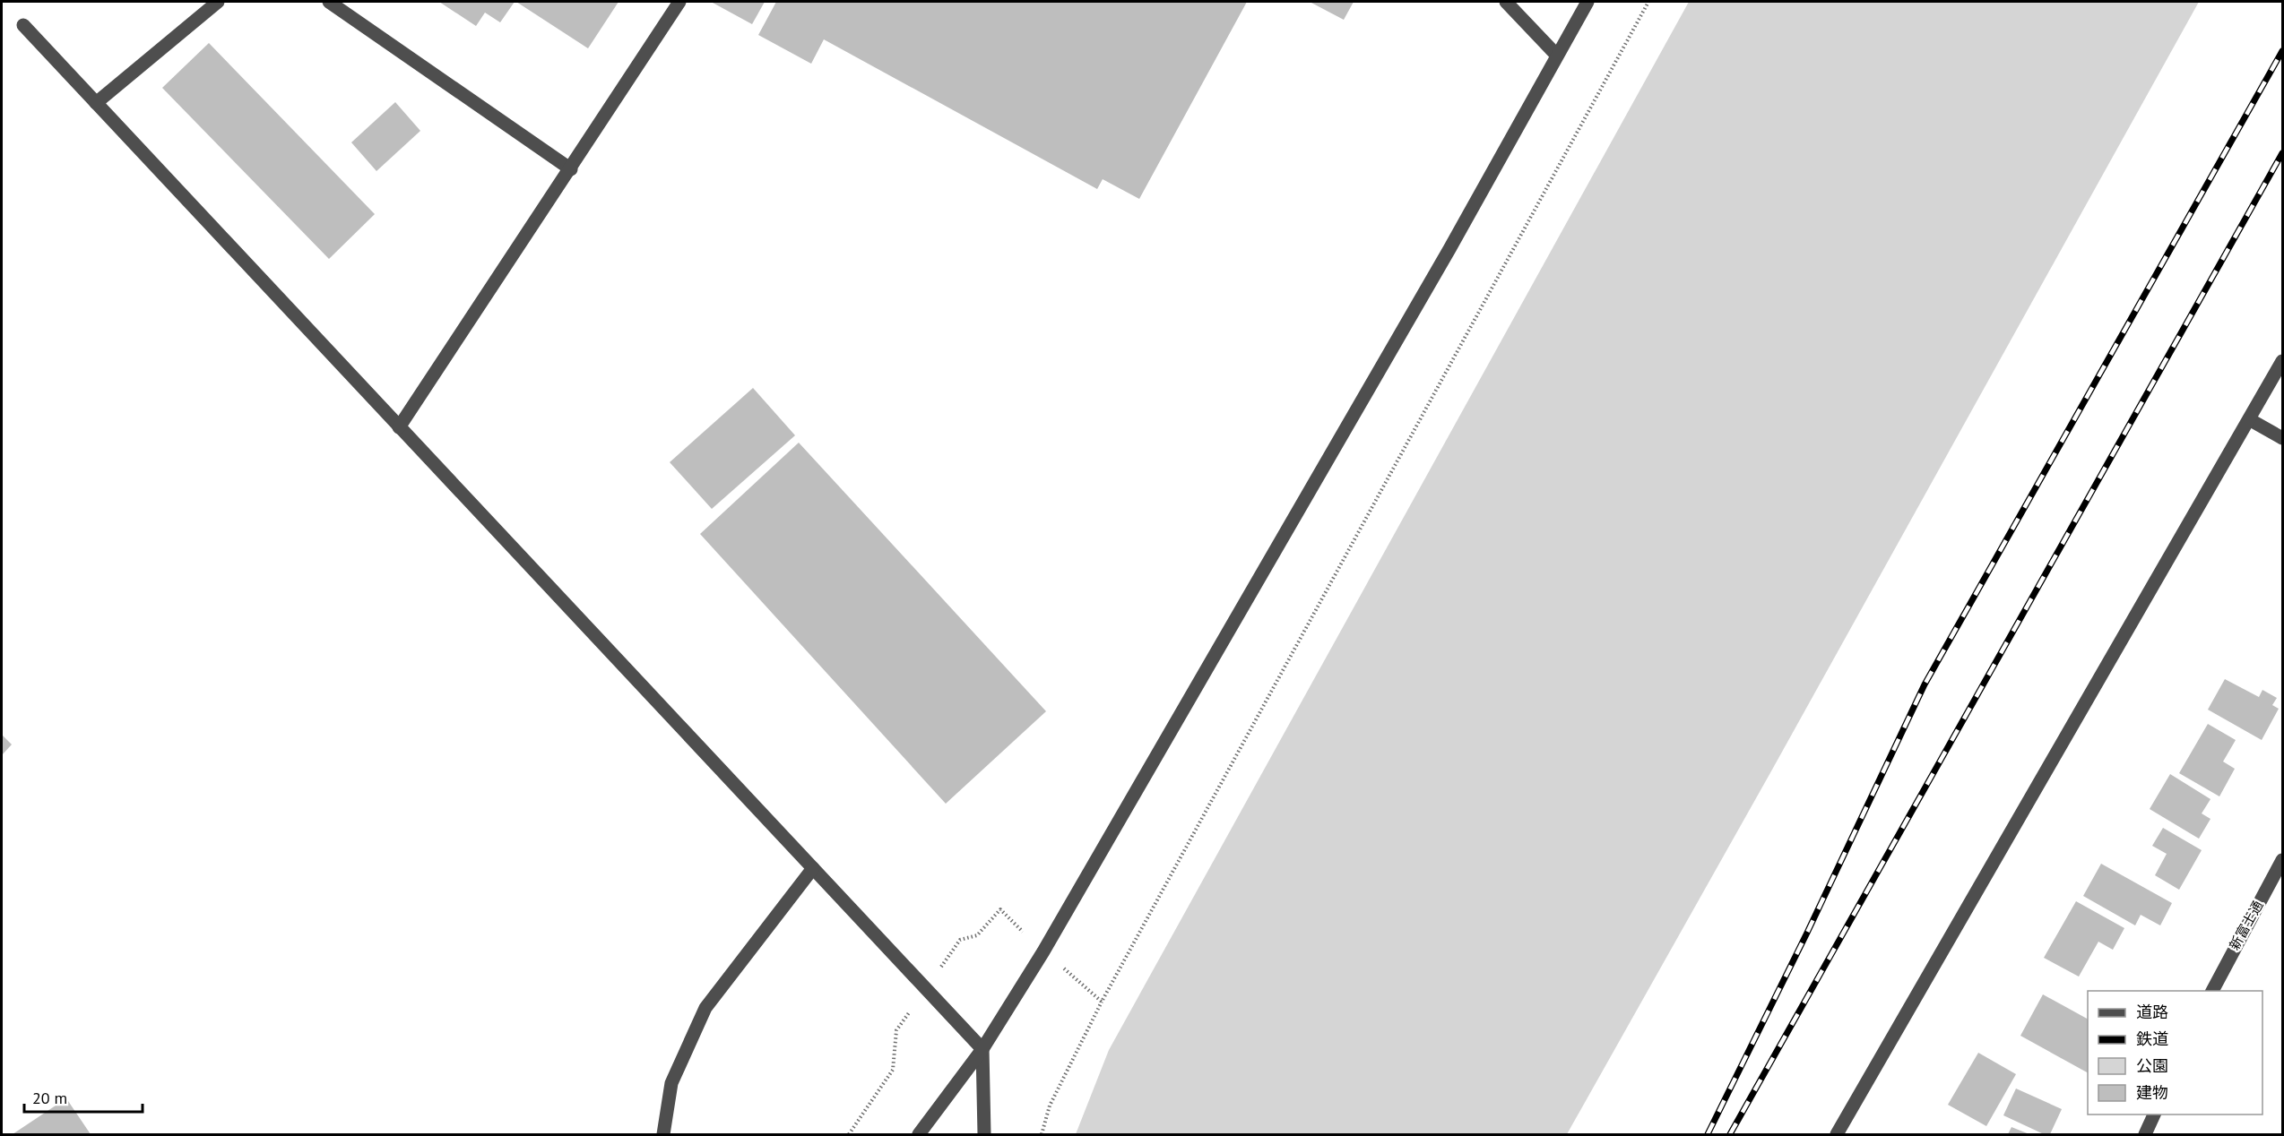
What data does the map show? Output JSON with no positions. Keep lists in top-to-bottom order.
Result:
{
  "streets": {
    "street": ["新富士通"]
  },
  "legend": [
    "道路",
    "鉄道",
    "公園",
    "建物"
  ],
  "scale_bar": "20 m"
}
